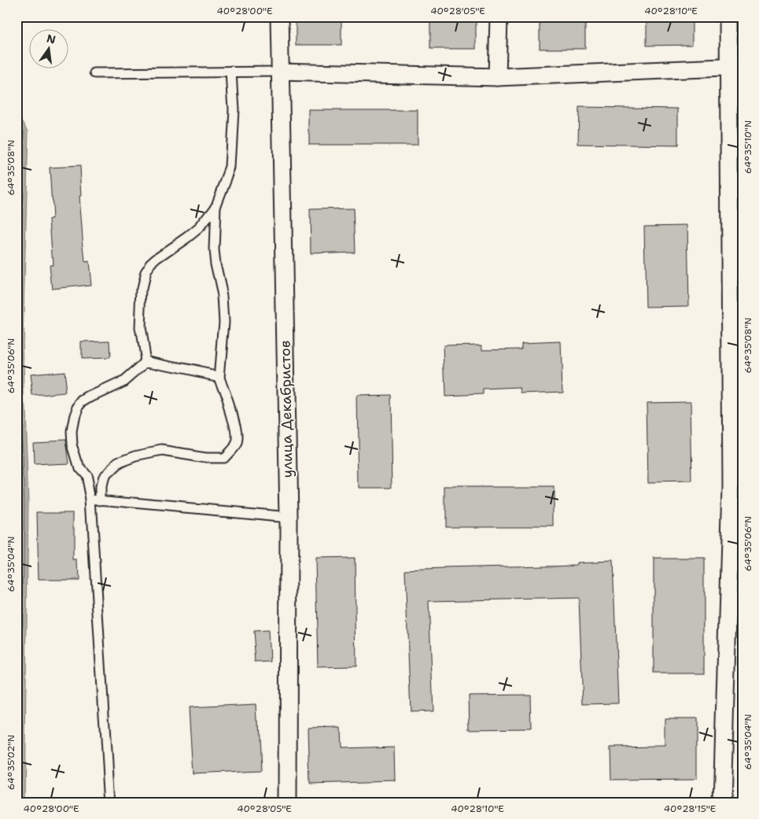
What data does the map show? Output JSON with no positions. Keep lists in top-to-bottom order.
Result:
{
  "streets": {
    "street": ["улица Декабристов"]
  },
  "north": "top",
  "coordinates": [
    "40°28'00\"E",
    "40°28'05\"E",
    "40°28'10\"E",
    "64°35'10\"N",
    "64°35'08\"N",
    "64°35'06\"N",
    "64°35'04\"N",
    "64°35'02\"N",
    "40°28'15\"E"
  ]
}
